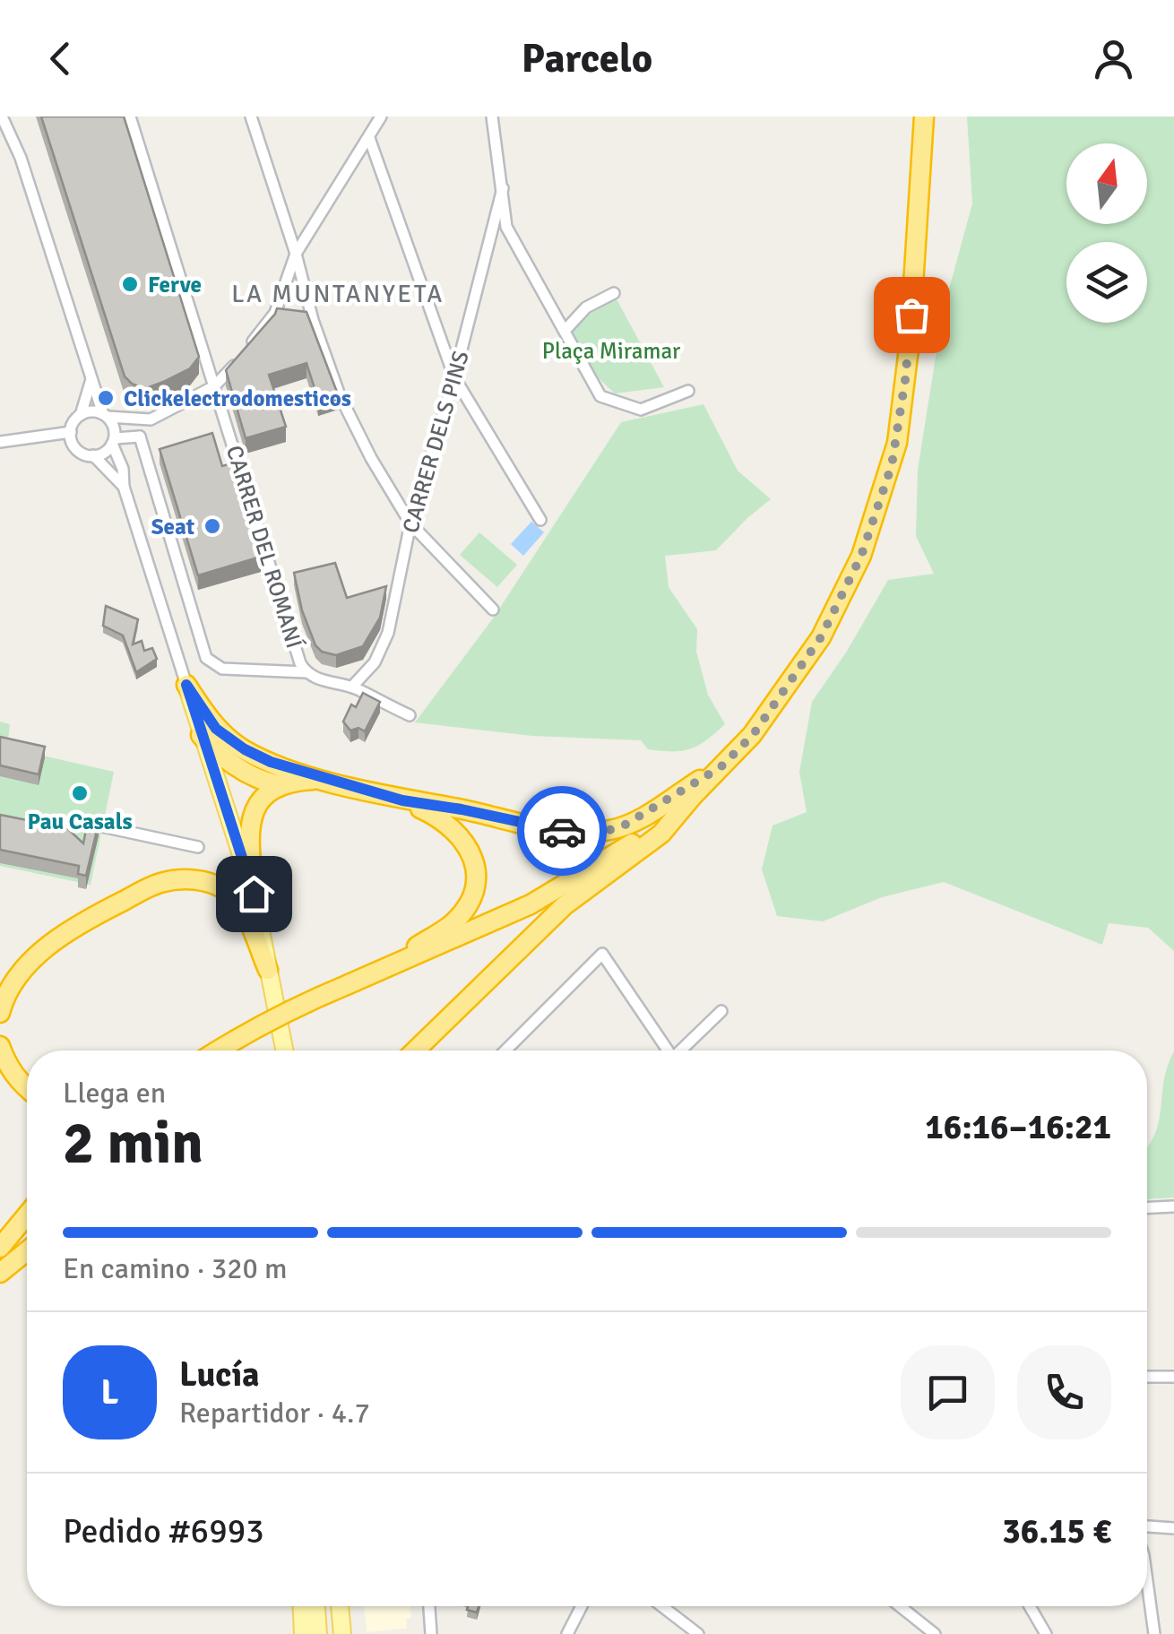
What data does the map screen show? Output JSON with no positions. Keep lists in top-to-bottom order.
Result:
{
  "streets": {
    "street": ["CARRER DELS PINS", "CARRER DEL ROMANÍ"]
  },
  "crossings": [
    ["CARRER DELS PINS", "CARRER DEL ROMANÍ"]
  ],
  "districts": ["LA MUNTANYETA"],
  "parks": ["Plaça Miramar"],
  "places": [
    "Ferve",
    "Clickelectrodomesticos",
    "Seat",
    "Pau Casals"
  ],
  "north": "top",
  "page": {
    "header": "Parcelo",
    "heading": ["2 min", "Llega en", "16:16–16:21"],
    "panel": [
      "Lucía",
      "Repartidor · 4.7",
      "Pedido #6993",
      "36.15 €"
    ],
    "bar": "En camino · 320 m",
    "round": "L"
  }
}
